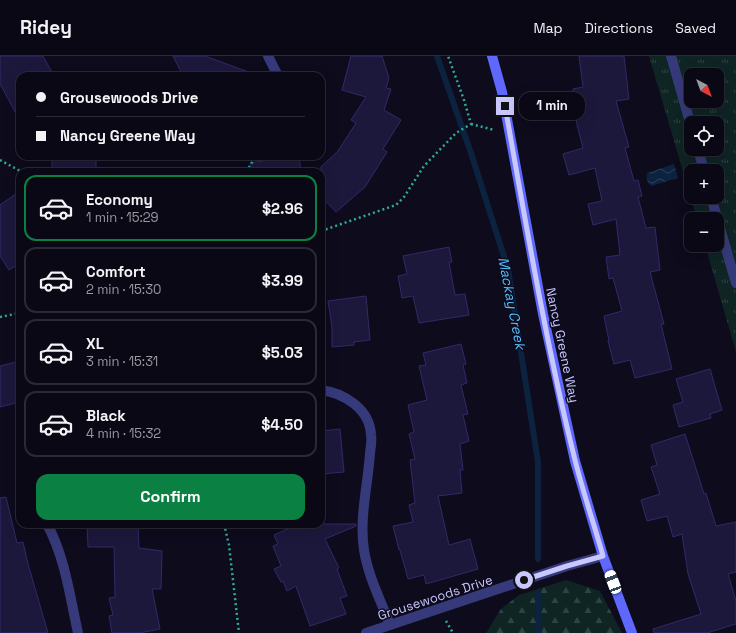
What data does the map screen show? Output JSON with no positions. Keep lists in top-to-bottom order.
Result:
{
  "streets": {
    "street": ["Nancy Greene Way", "Grousewoods Drive"]
  },
  "crossings": [
    ["Nancy Greene Way", "Grousewoods Drive"]
  ],
  "water": ["Mackay Creek"],
  "north": "bottom right",
  "page": {
    "header": "Ridey",
    "nav": ["Map", "Directions", "Saved"],
    "map_buttons": ["+", "−"],
    "banner": ["Grousewoods Drive", "Nancy Greene Way"],
    "bubble": "1 min",
    "list": [
      {
        "name": "Economy",
        "note": "1 min · 15:29",
        "value": "$2.96"
      },
      {
        "name": "Comfort",
        "note": "2 min · 15:30",
        "value": "$3.99"
      },
      {
        "name": "XL",
        "note": "3 min · 15:31",
        "value": "$5.03"
      },
      {
        "name": "Black",
        "note": "4 min · 15:32",
        "value": "$4.50"
      }
    ],
    "buttons": "Confirm"
  }
}
